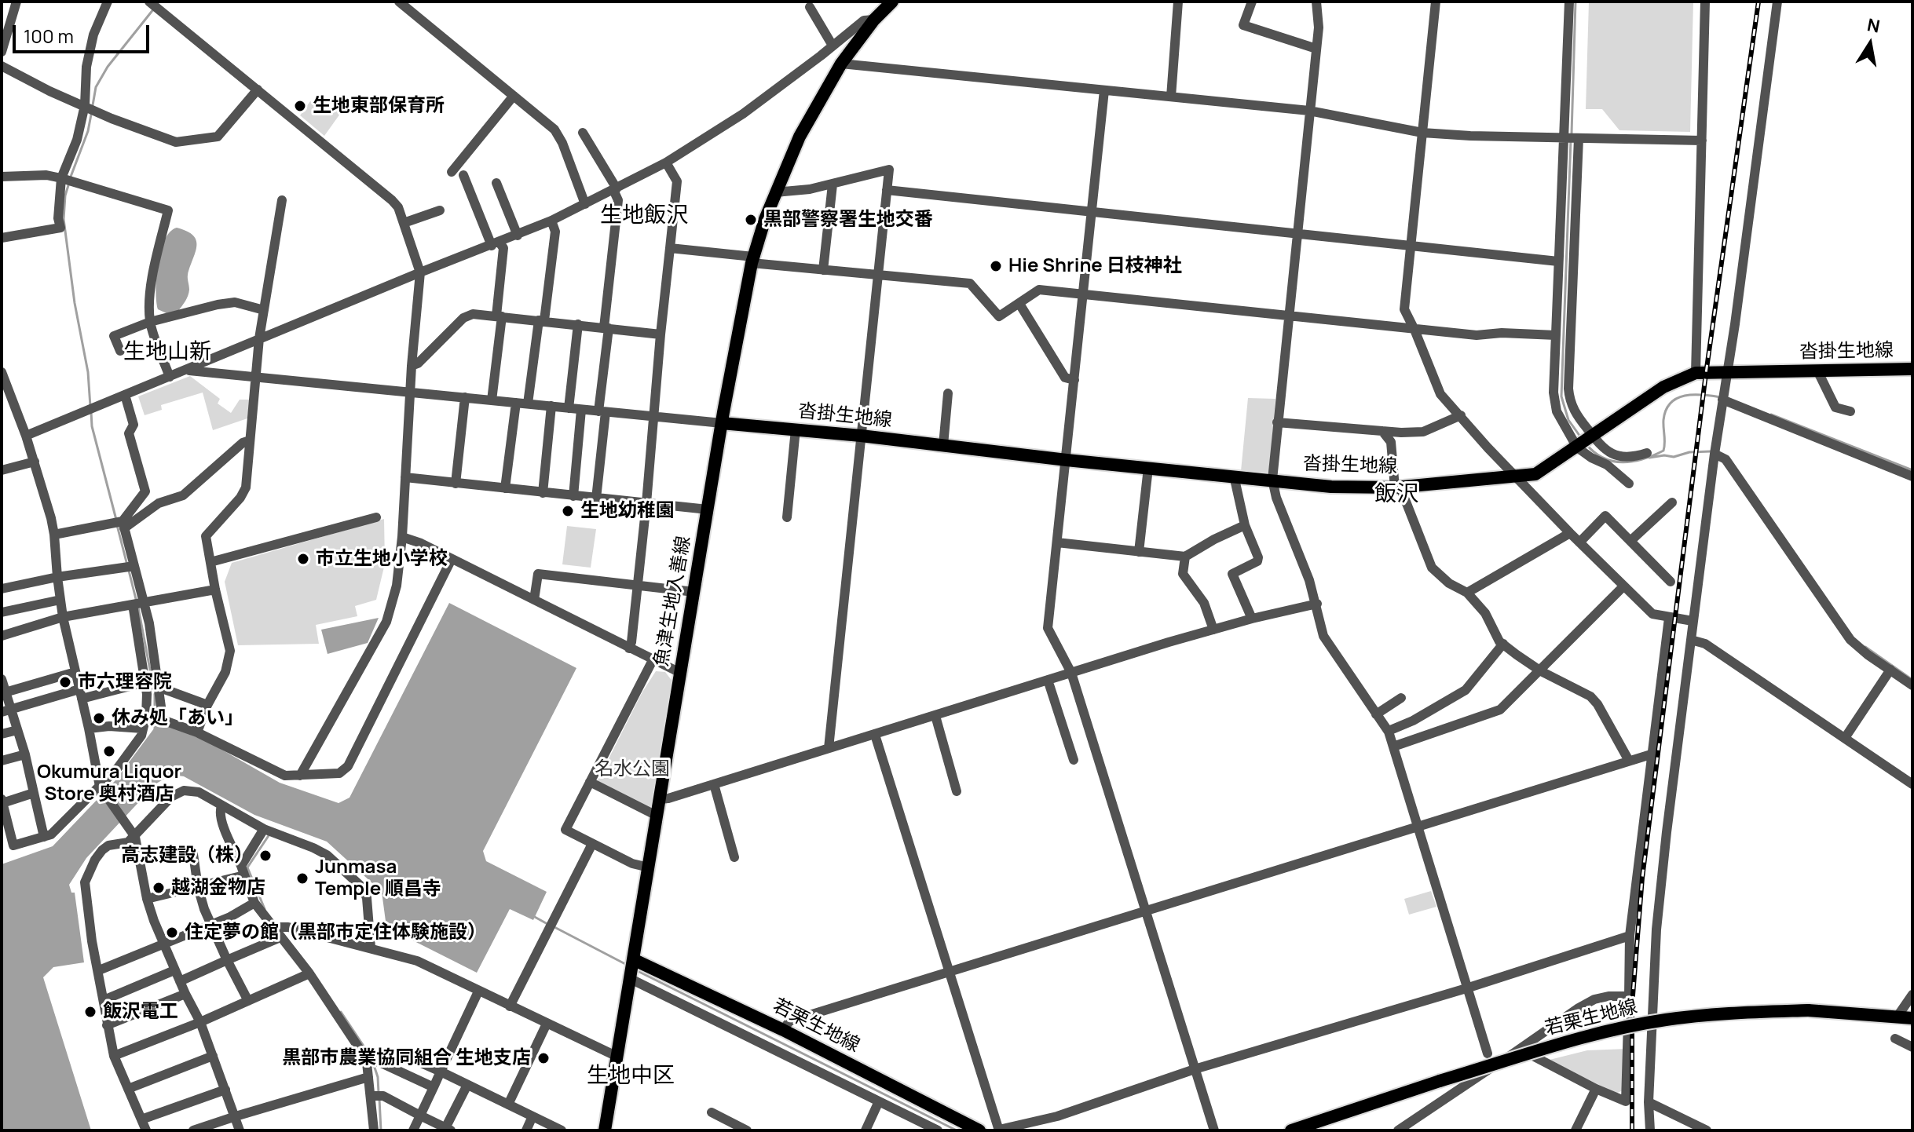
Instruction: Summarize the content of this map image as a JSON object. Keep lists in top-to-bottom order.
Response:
{
  "streets": {
    "main road": ["沓掛生地線", "魚津生地入善線", "若栗生地線"]
  },
  "crossings": [
    ["沓掛生地線", "魚津生地入善線"],
    ["魚津生地入善線", "若栗生地線"]
  ],
  "districts": [
    "生地飯沢",
    "生地山新",
    "飯沢",
    "生地中区"
  ],
  "parks": ["名水公園"],
  "places": [
    "生地東部保育所",
    "黒部警察署生地交番",
    "Hie Shrine 日枝神社",
    "生地幼稚園",
    "市立生地小学校",
    "市六理容院",
    "休み処「あい」",
    "Okumura Liquor Store 奥村酒店",
    "高志建設（株）",
    "Junmasa Temple 順昌寺",
    "越湖金物店",
    "住定夢の館（黒部市定住体験施設）",
    "飯沢電工",
    "黒部市農業協同組合 生地支店"
  ],
  "scale_bar": "100 m",
  "north": "top"
}
